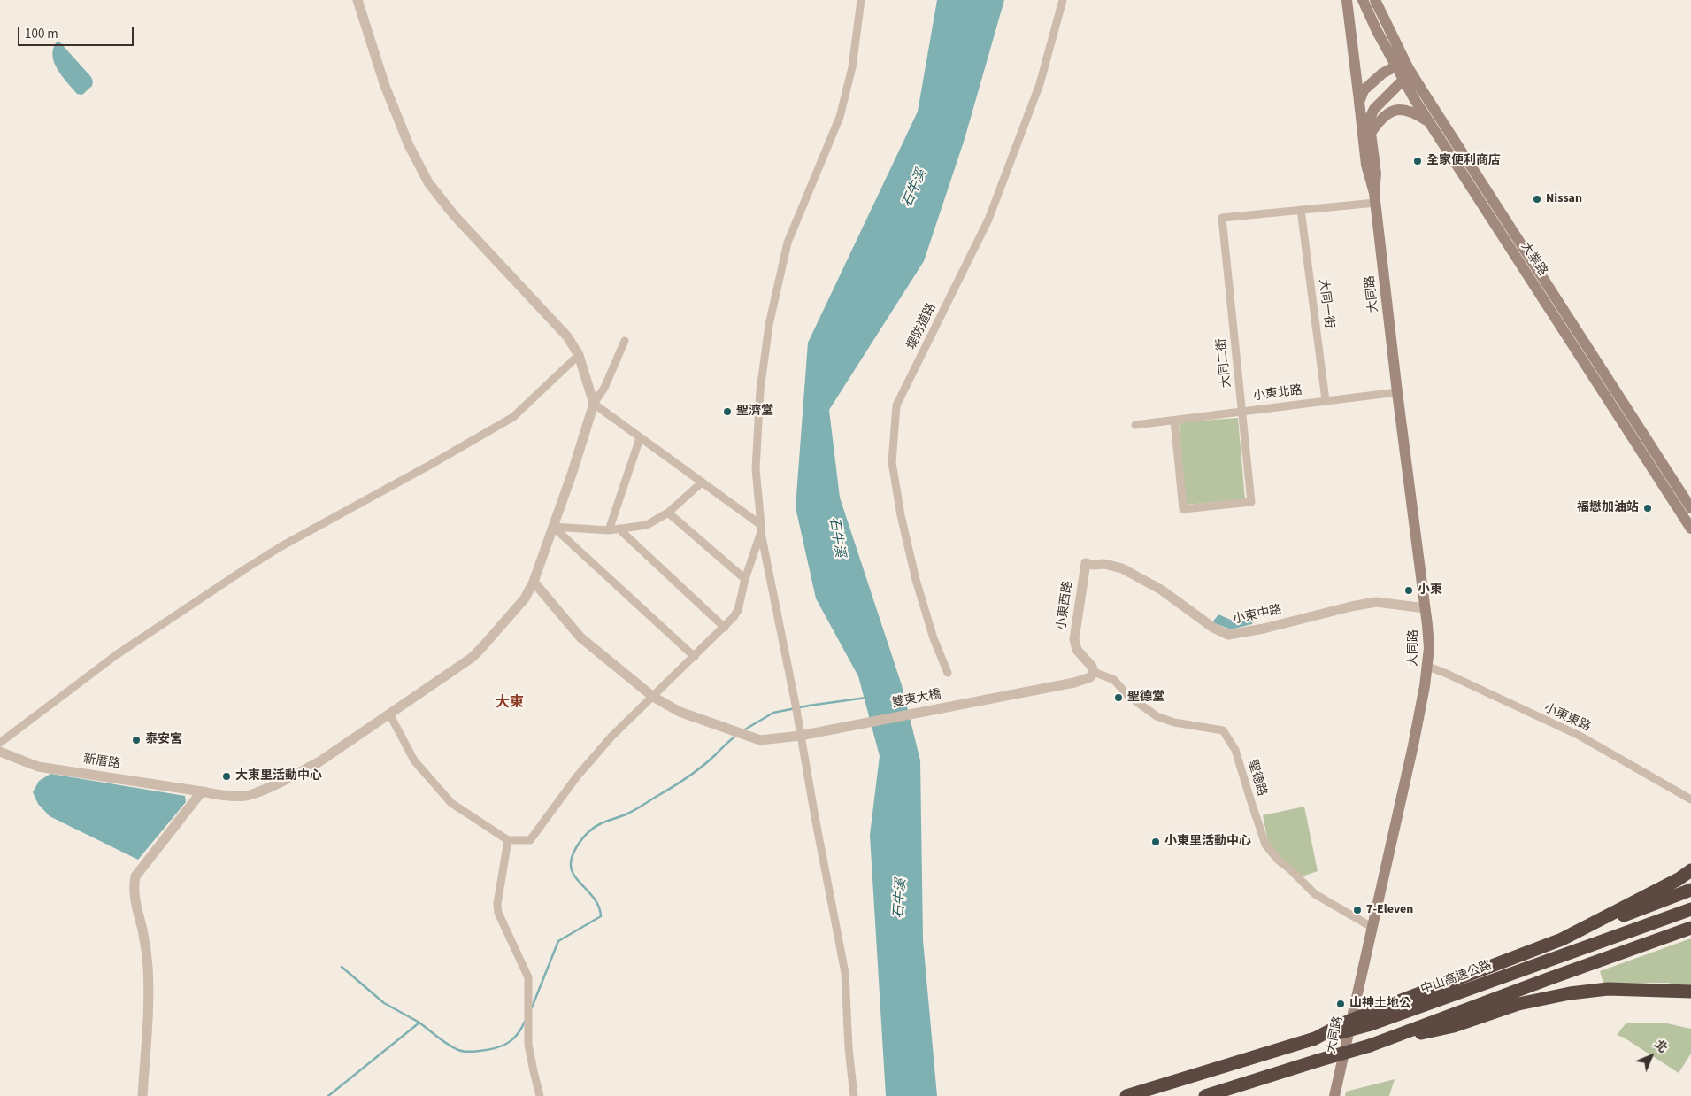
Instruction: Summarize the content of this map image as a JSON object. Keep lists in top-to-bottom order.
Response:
{
  "streets": {
    "highway": ["中山高速公路"],
    "main road": ["大業路", "大同路"],
    "street": [
      "大同一街",
      "堤防道路",
      "大同二街",
      "小東北路",
      "小東西路",
      "小東中路",
      "雙東大橋",
      "小東東路",
      "新厝路",
      "聖德路"
    ]
  },
  "crossings": [
    ["大業路", "大同路"],
    ["大同路", "大同二街"],
    ["大同路", "小東北路"],
    ["大同路", "小東中路"],
    ["大同路", "小東東路"],
    ["大同路", "聖德路"],
    ["大同一街", "大同二街"],
    ["大同一街", "小東北路"],
    ["大同二街", "小東北路"],
    ["小東西路", "小東中路"],
    ["小東西路", "雙東大橋"],
    ["小東西路", "聖德路"],
    ["雙東大橋", "新厝路"],
    ["雙東大橋", "聖德路"]
  ],
  "districts": ["大東"],
  "water": ["石牛溪"],
  "places": [
    "全家便利商店",
    "Nissan",
    "聖濟堂",
    "福懋加油站",
    "小東",
    "聖德堂",
    "泰安宮",
    "大東里活動中心",
    "小東里活動中心",
    "7-Eleven",
    "山神土地公"
  ],
  "scale_bar": "100 m",
  "north": "top right"
}
